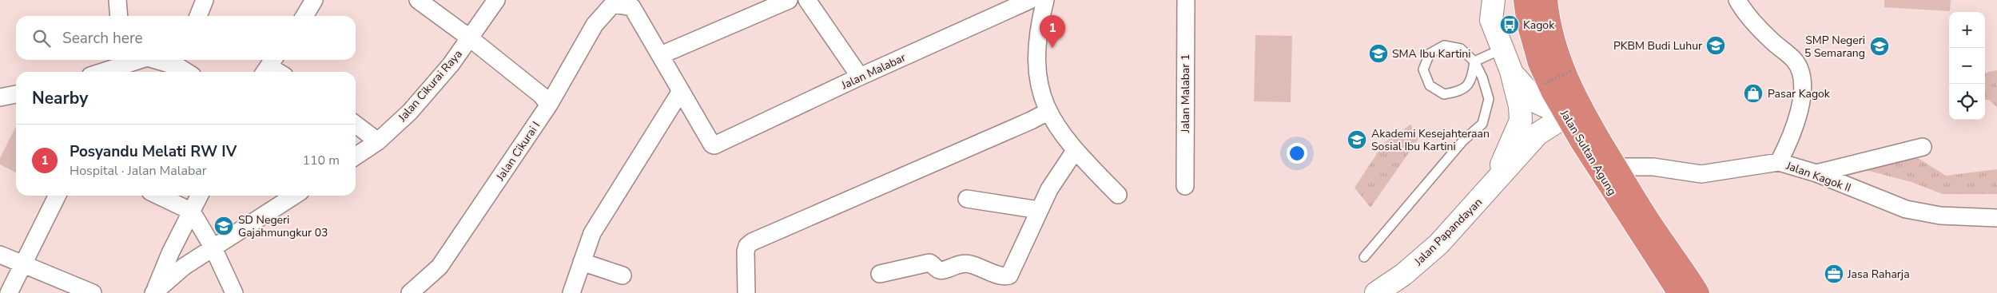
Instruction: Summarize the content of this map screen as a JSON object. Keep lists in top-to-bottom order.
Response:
{
  "streets": {
    "highway": ["Jalan Sultan Agung"],
    "main road": ["Jalan Papandayan"],
    "street": [
      "Jalan Malabar",
      "Jalan Cikurai Raya",
      "Jalan Malabar 1",
      "Jalan Cikurai I",
      "Jalan Kagok II"
    ]
  },
  "crossings": [
    ["Jalan Sultan Agung", "Jalan Kagok II"],
    ["Jalan Sultan Agung", "Jalan Papandayan"]
  ],
  "places": {
    "bus stop": ["Kagok"],
    "school or university": [
      "PKBM Budi Luhur",
      "SMP Negeri 5 Semarang",
      "SMA Ibu Kartini",
      "Akademi Kesejahteraan Sosial Ibu Kartini",
      "SD Negeri Gajahmungkur 03"
    ],
    "shop": ["Pasar Kagok"],
    "office": ["Jasa Raharja"]
  },
  "page": {
    "map_buttons": ["+", "−"],
    "pins": "1",
    "search": "Search here",
    "heading": "Nearby",
    "list": [
      {
        "mark": "1",
        "name": "Posyandu Melati RW IV",
        "note": "Hospital · Jalan Malabar",
        "value": "110 m"
      }
    ]
  }
}
